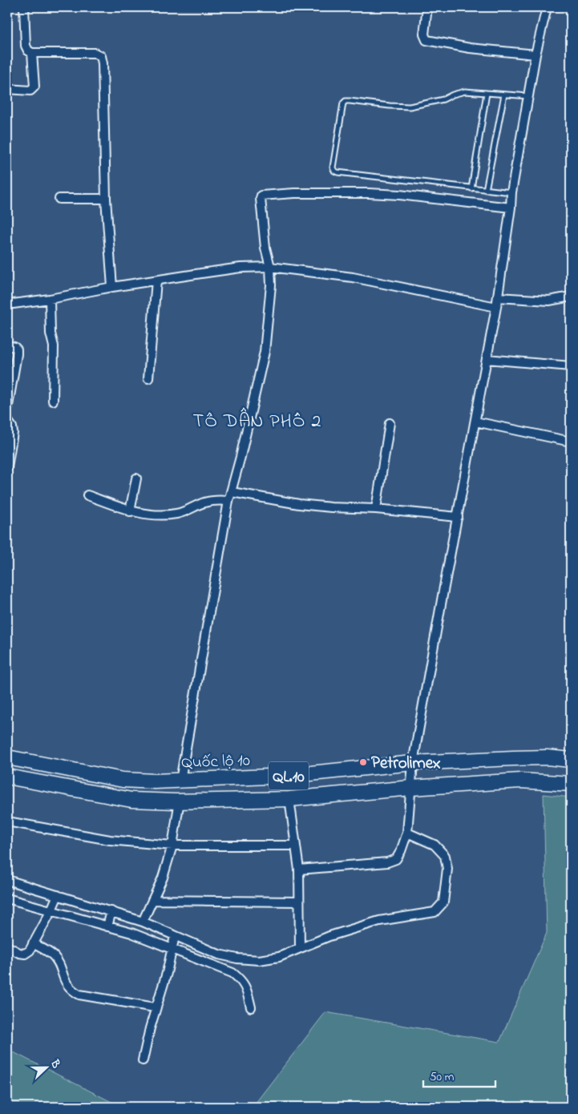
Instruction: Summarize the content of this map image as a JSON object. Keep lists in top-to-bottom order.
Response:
{
  "streets": {
    "highway": ["Quốc lộ 10", "QL.10"]
  },
  "districts": ["TỔ DÂN PHỐ 2"],
  "places": ["Petrolimex"],
  "scale_bar": "50 m",
  "north": "right"
}
